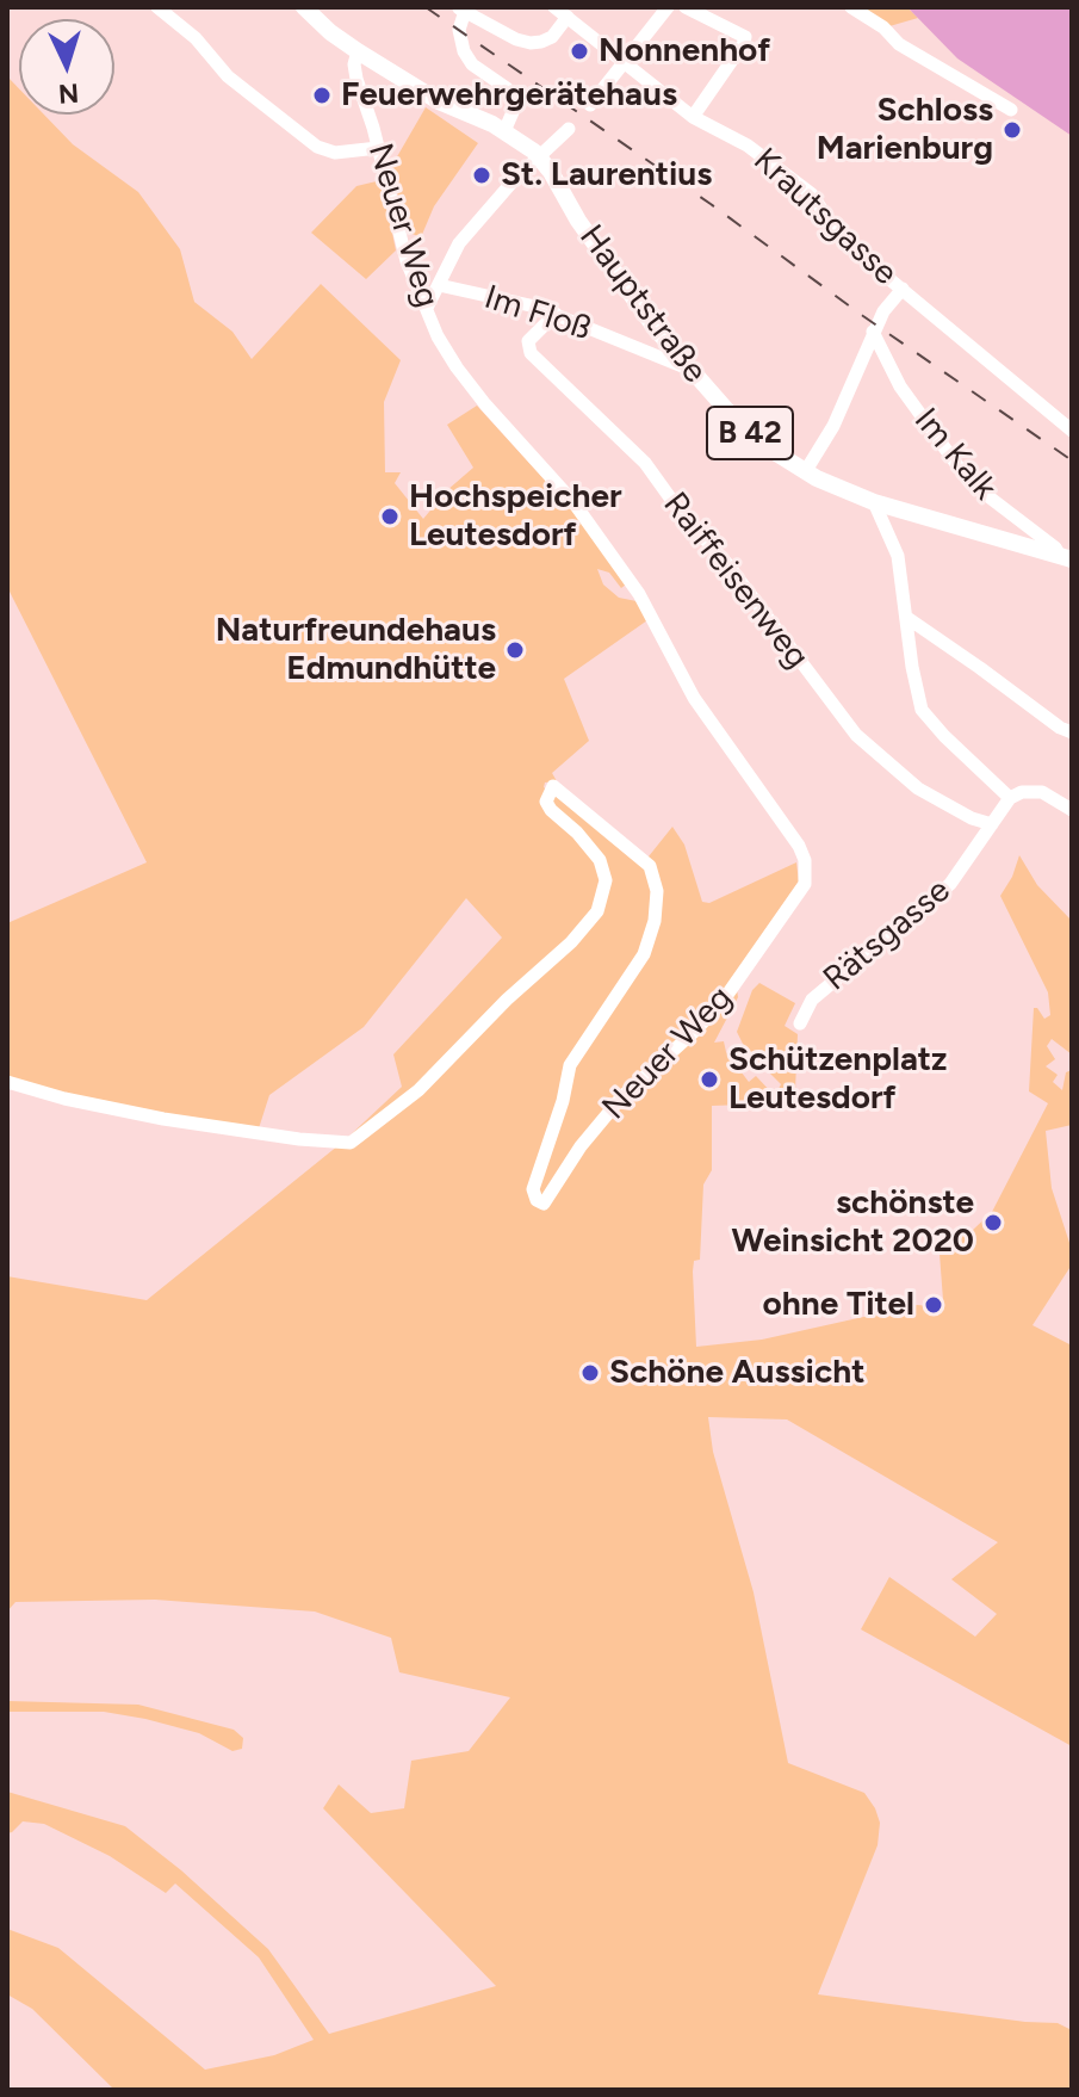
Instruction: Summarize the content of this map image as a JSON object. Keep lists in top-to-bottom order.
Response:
{
  "streets": {
    "main road": ["Hauptstraße", "B 42"],
    "street": [
      "Krautsgasse",
      "Neuer Weg",
      "Im Floß",
      "Im Kalk",
      "Raiffeisenweg",
      "Rätsgasse"
    ]
  },
  "crossings": [
    ["Neuer Weg", "Hauptstraße"],
    ["Hauptstraße", "Im Floß"],
    ["Hauptstraße", "Im Kalk"],
    ["Im Floß", "Raiffeisenweg"],
    ["Raiffeisenweg", "Rätsgasse"]
  ],
  "places": [
    "Nonnenhof",
    "Feuerwehrgerätehaus",
    "Schloss Marienburg",
    "St. Laurentius",
    "Hochspeicher Leutesdorf",
    "Naturfreundehaus Edmundhütte",
    "Schützenplatz Leutesdorf",
    "schönste Weinsicht 2020",
    "ohne Titel",
    "Schöne Aussicht"
  ],
  "north": "bottom"
}
